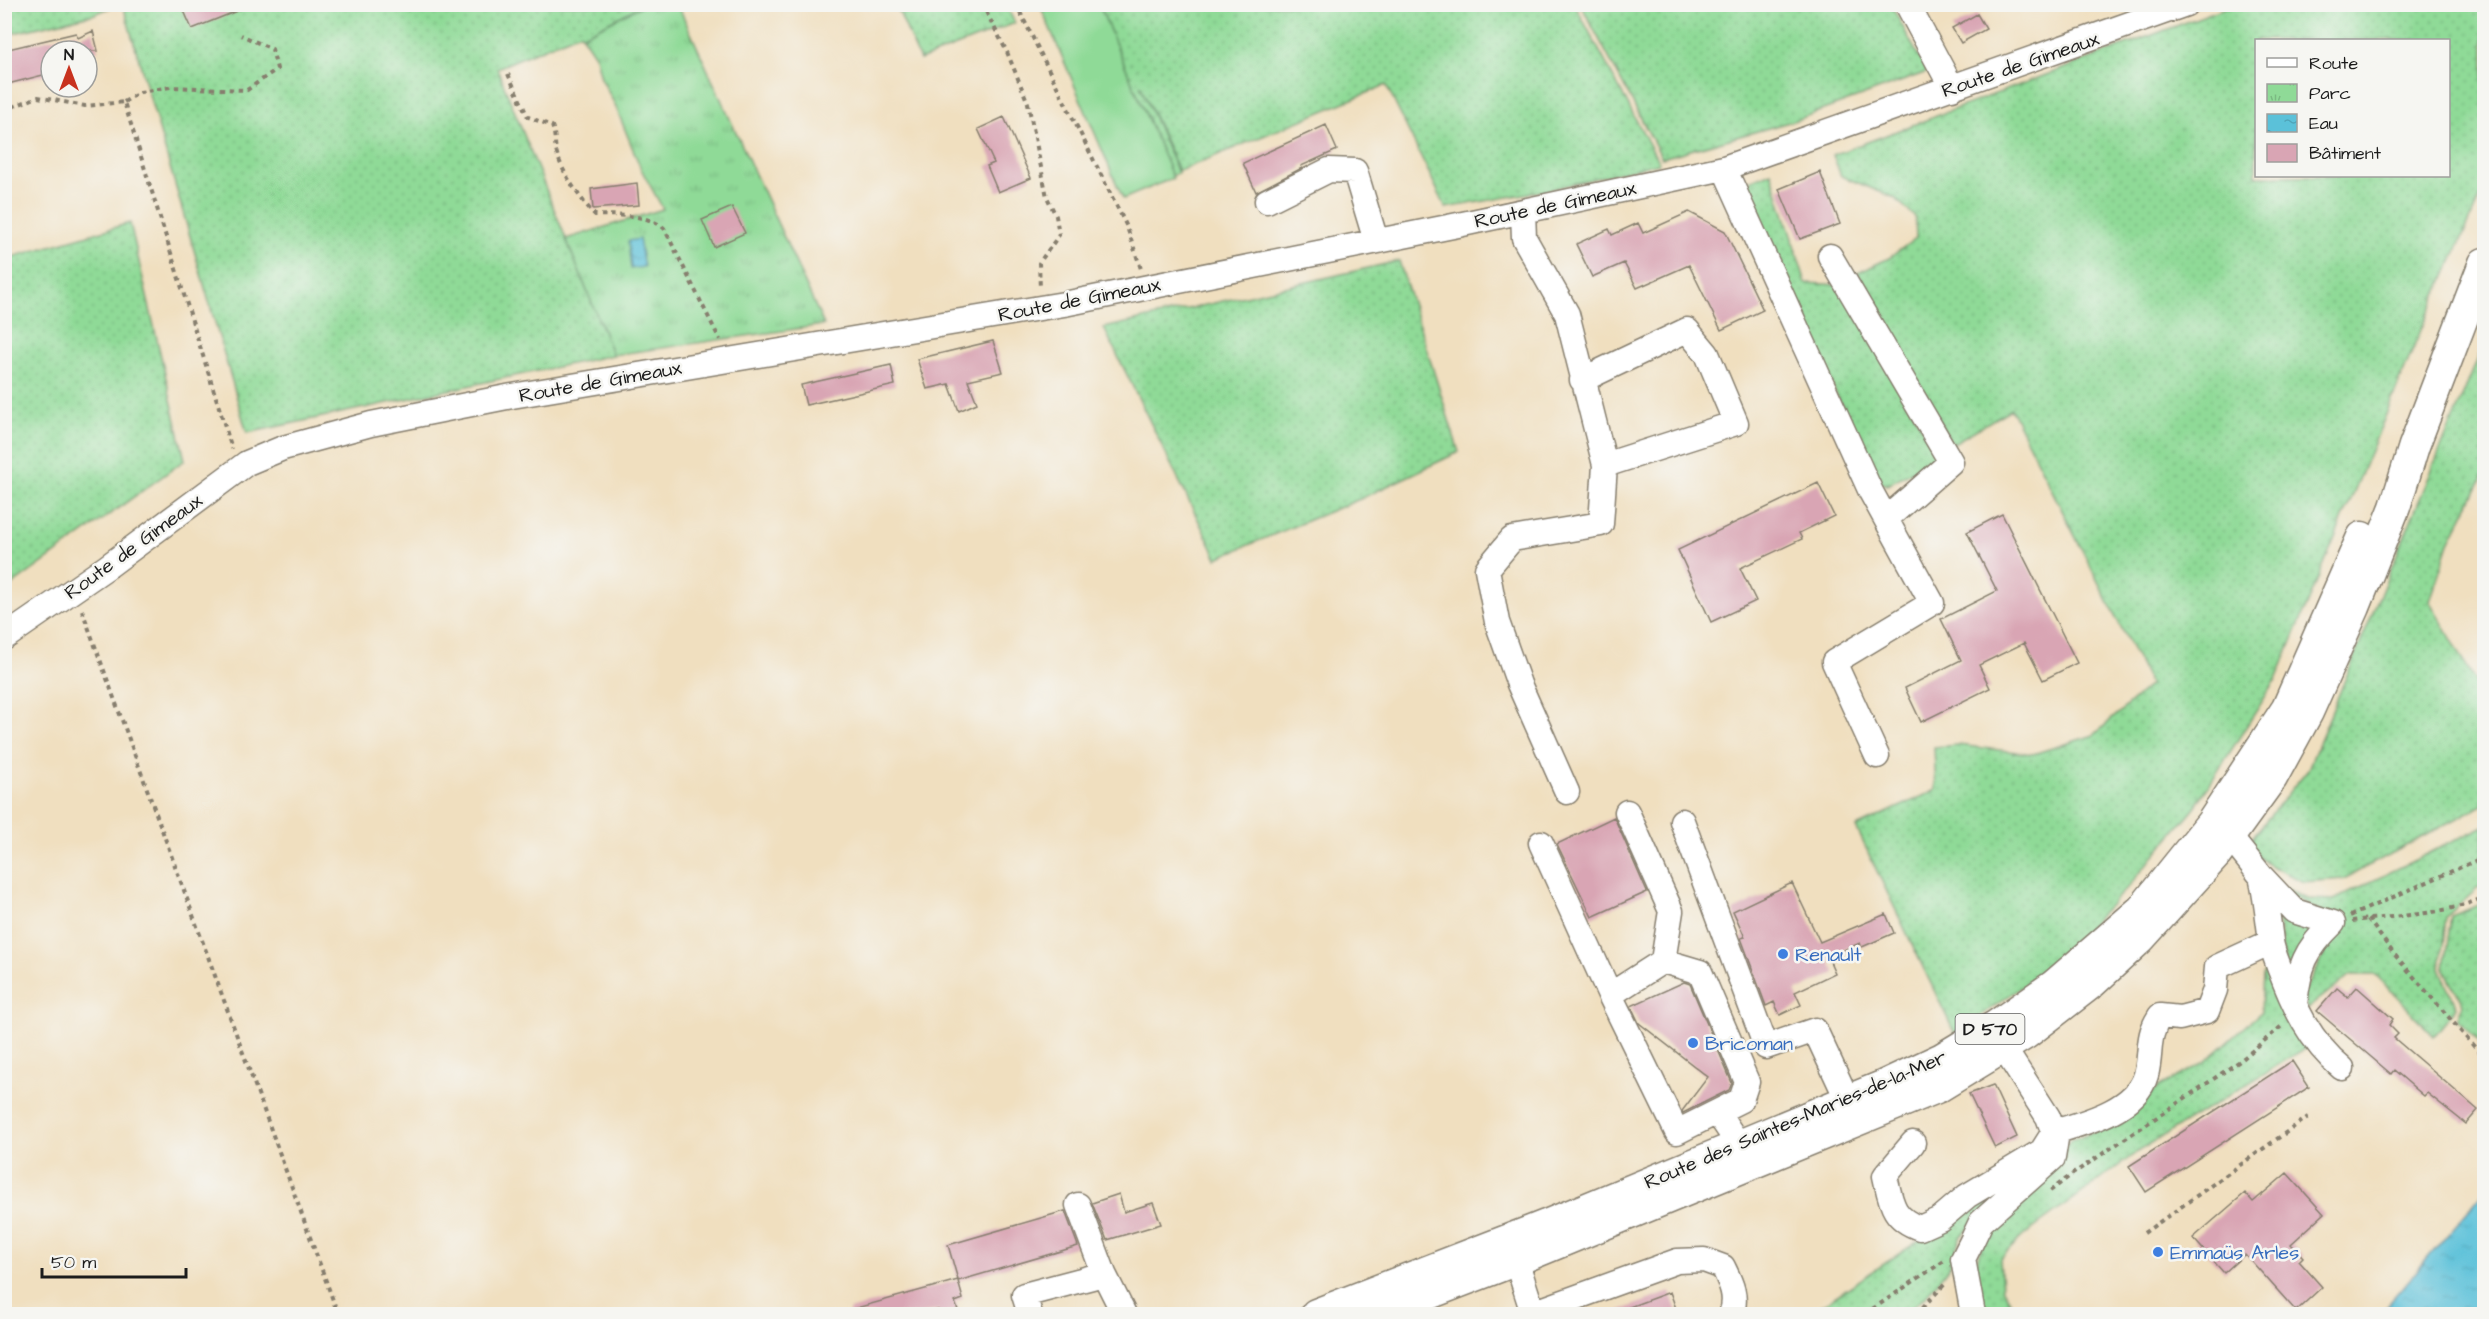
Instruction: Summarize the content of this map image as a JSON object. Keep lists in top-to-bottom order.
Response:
{
  "streets": {
    "main road": ["D 570", "Route des Saintes-Maries-de-la-Mer"],
    "street": ["Route de Gimeaux"]
  },
  "places": ["Renault", "Bricoman", "Emmaüs Arles"],
  "legend": [
    "Route",
    "Parc",
    "Eau",
    "Bâtiment"
  ],
  "scale_bar": "50 m",
  "north": "top"
}
